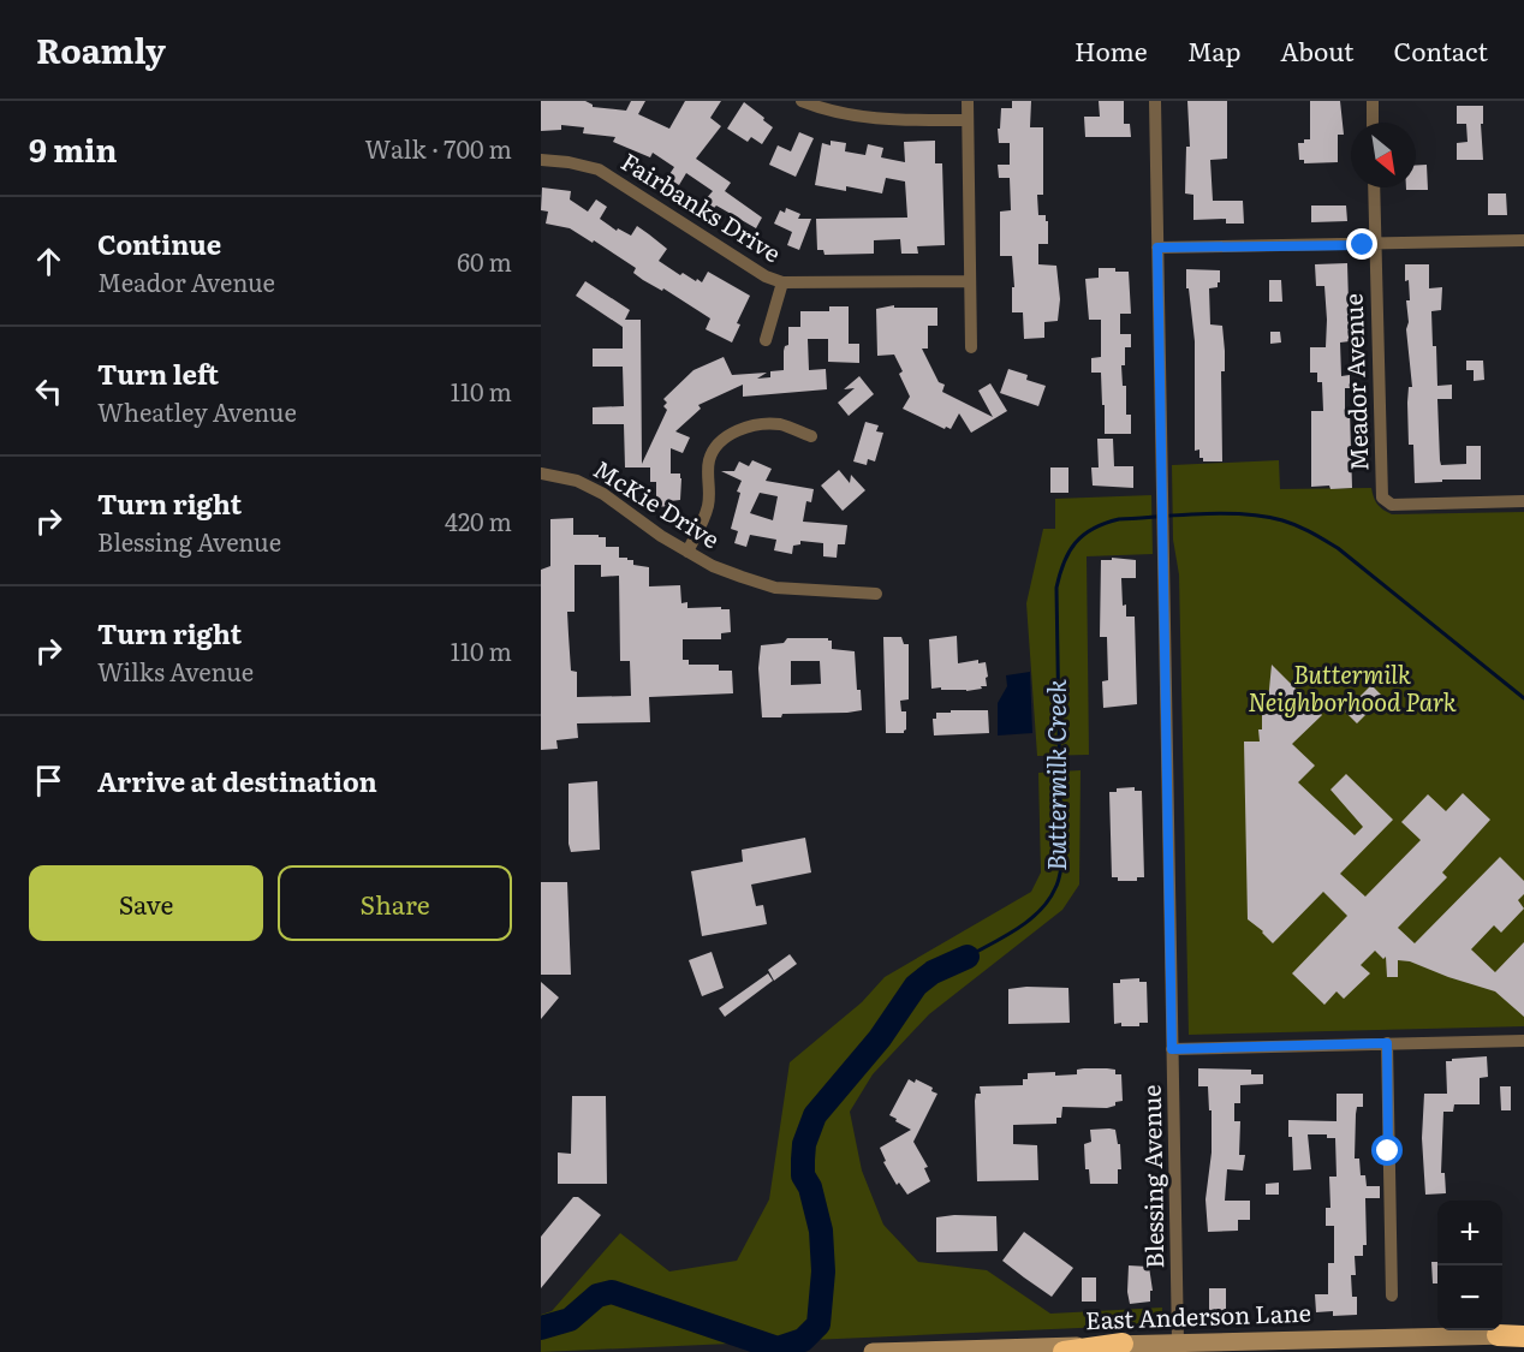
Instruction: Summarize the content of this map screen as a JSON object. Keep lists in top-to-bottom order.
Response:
{
  "streets": {
    "main road": ["East Anderson Lane"],
    "street": [
      "Fairbanks Drive",
      "Meador Avenue",
      "McKie Drive",
      "Blessing Avenue"
    ]
  },
  "crossings": [
    ["Blessing Avenue", "East Anderson Lane"]
  ],
  "water": ["Buttermilk Creek"],
  "parks": ["Buttermilk Neighborhood Park"],
  "north": "bottom right",
  "page": {
    "header": "Roamly",
    "nav": [
      "Home",
      "Map",
      "About",
      "Contact"
    ],
    "heading": ["9 min", "Walk · 700 m"],
    "list": [
      ["Continue", "Meador Avenue", "60 m"],
      ["Turn left", "Wheatley Avenue", "110 m"],
      ["Turn right", "Blessing Avenue", "420 m"],
      ["Turn right", "Wilks Avenue", "110 m"],
      "Arrive at destination"
    ],
    "buttons": ["Save", "Share"],
    "map_buttons": ["+", "−"]
  }
}
